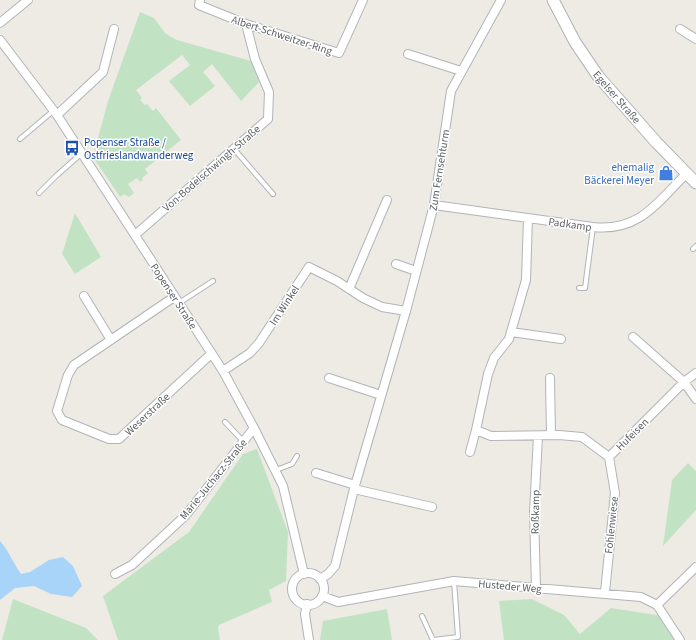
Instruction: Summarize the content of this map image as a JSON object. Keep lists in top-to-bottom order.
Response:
{
  "streets": {
    "main road": ["Egelser Straße"],
    "street": [
      "Albert-Schweitzer-Ring",
      "Von-Bodelschwingh-Straße",
      "Zum Fernsehturm",
      "Padkamp",
      "Popenser Straße",
      "Im Winkel",
      "Weserstraße",
      "Hufeisen",
      "Marie-Juchacz-Straße",
      "Roßkamp",
      "Fohlenwiese",
      "Husteder Weg"
    ]
  },
  "crossings": [
    ["Albert-Schweitzer-Ring", "Von-Bodelschwingh-Straße"],
    ["Egelser Straße", "Padkamp"],
    ["Von-Bodelschwingh-Straße", "Popenser Straße"],
    ["Zum Fernsehturm", "Padkamp"],
    ["Zum Fernsehturm", "Popenser Straße"],
    ["Zum Fernsehturm", "Im Winkel"],
    ["Zum Fernsehturm", "Husteder Weg"],
    ["Popenser Straße", "Im Winkel"],
    ["Popenser Straße", "Weserstraße"],
    ["Popenser Straße", "Marie-Juchacz-Straße"],
    ["Popenser Straße", "Husteder Weg"],
    ["Hufeisen", "Roßkamp"],
    ["Hufeisen", "Fohlenwiese"],
    ["Roßkamp", "Husteder Weg"],
    ["Fohlenwiese", "Husteder Weg"]
  ],
  "places": {
    "bus stop": ["Popenser Straße / Ostfrieslandwanderweg"],
    "shop": ["ehemalig Bäckerei Meyer"]
  }
}
